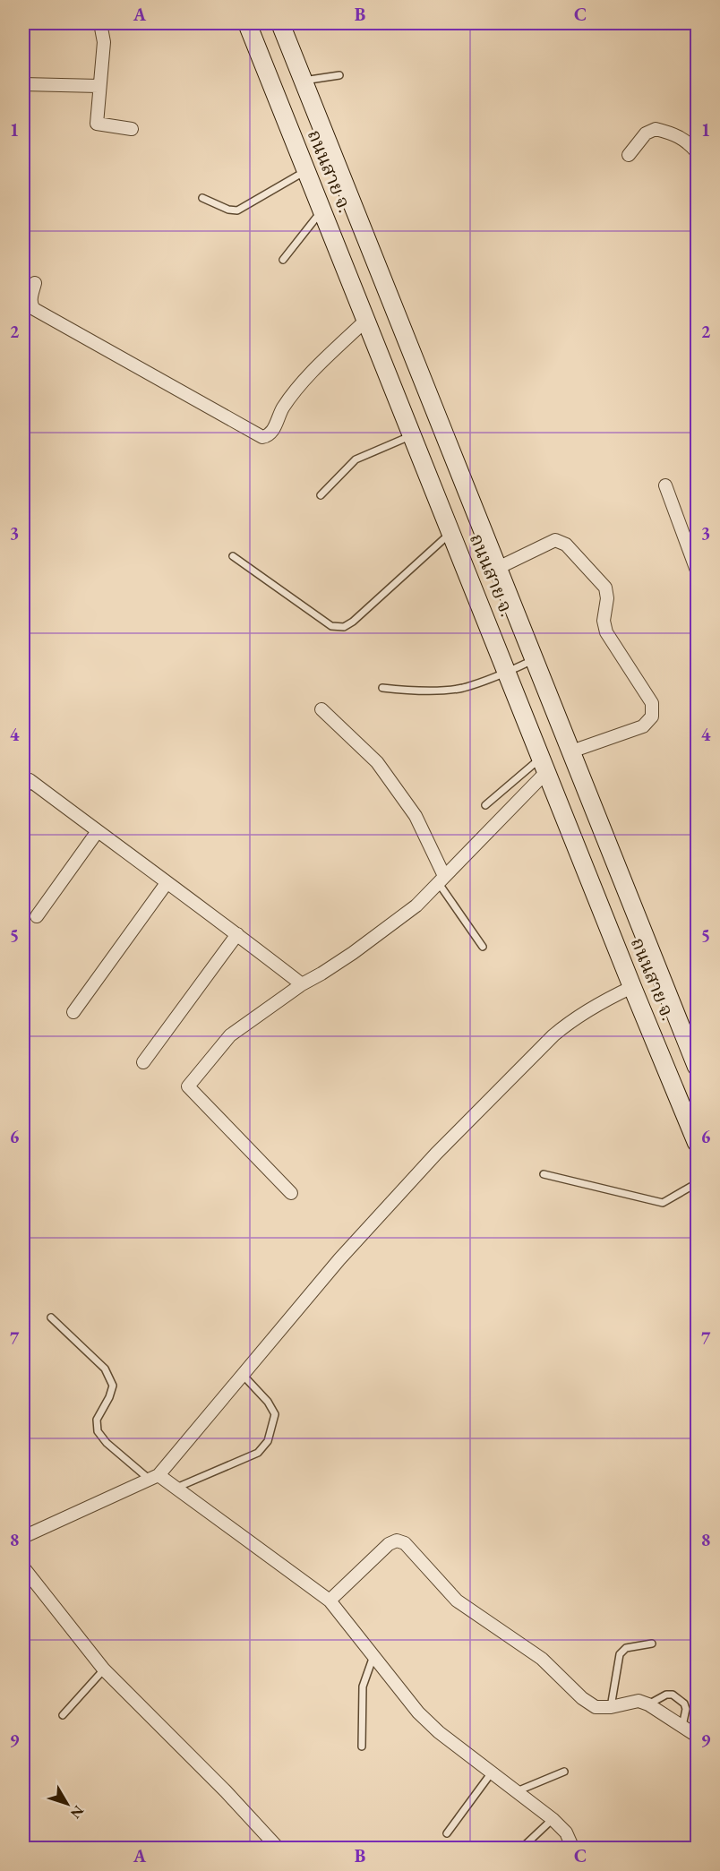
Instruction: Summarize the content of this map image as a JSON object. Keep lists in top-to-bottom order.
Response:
{
  "streets": {
    "main road": ["ถนนสาย จ."]
  },
  "north": "bottom right",
  "grid": {
    "columns": ["A", "B", "C"],
    "rows": [
      "1",
      "2",
      "3",
      "4",
      "5",
      "6",
      "7",
      "8",
      "9"
    ]
  }
}
